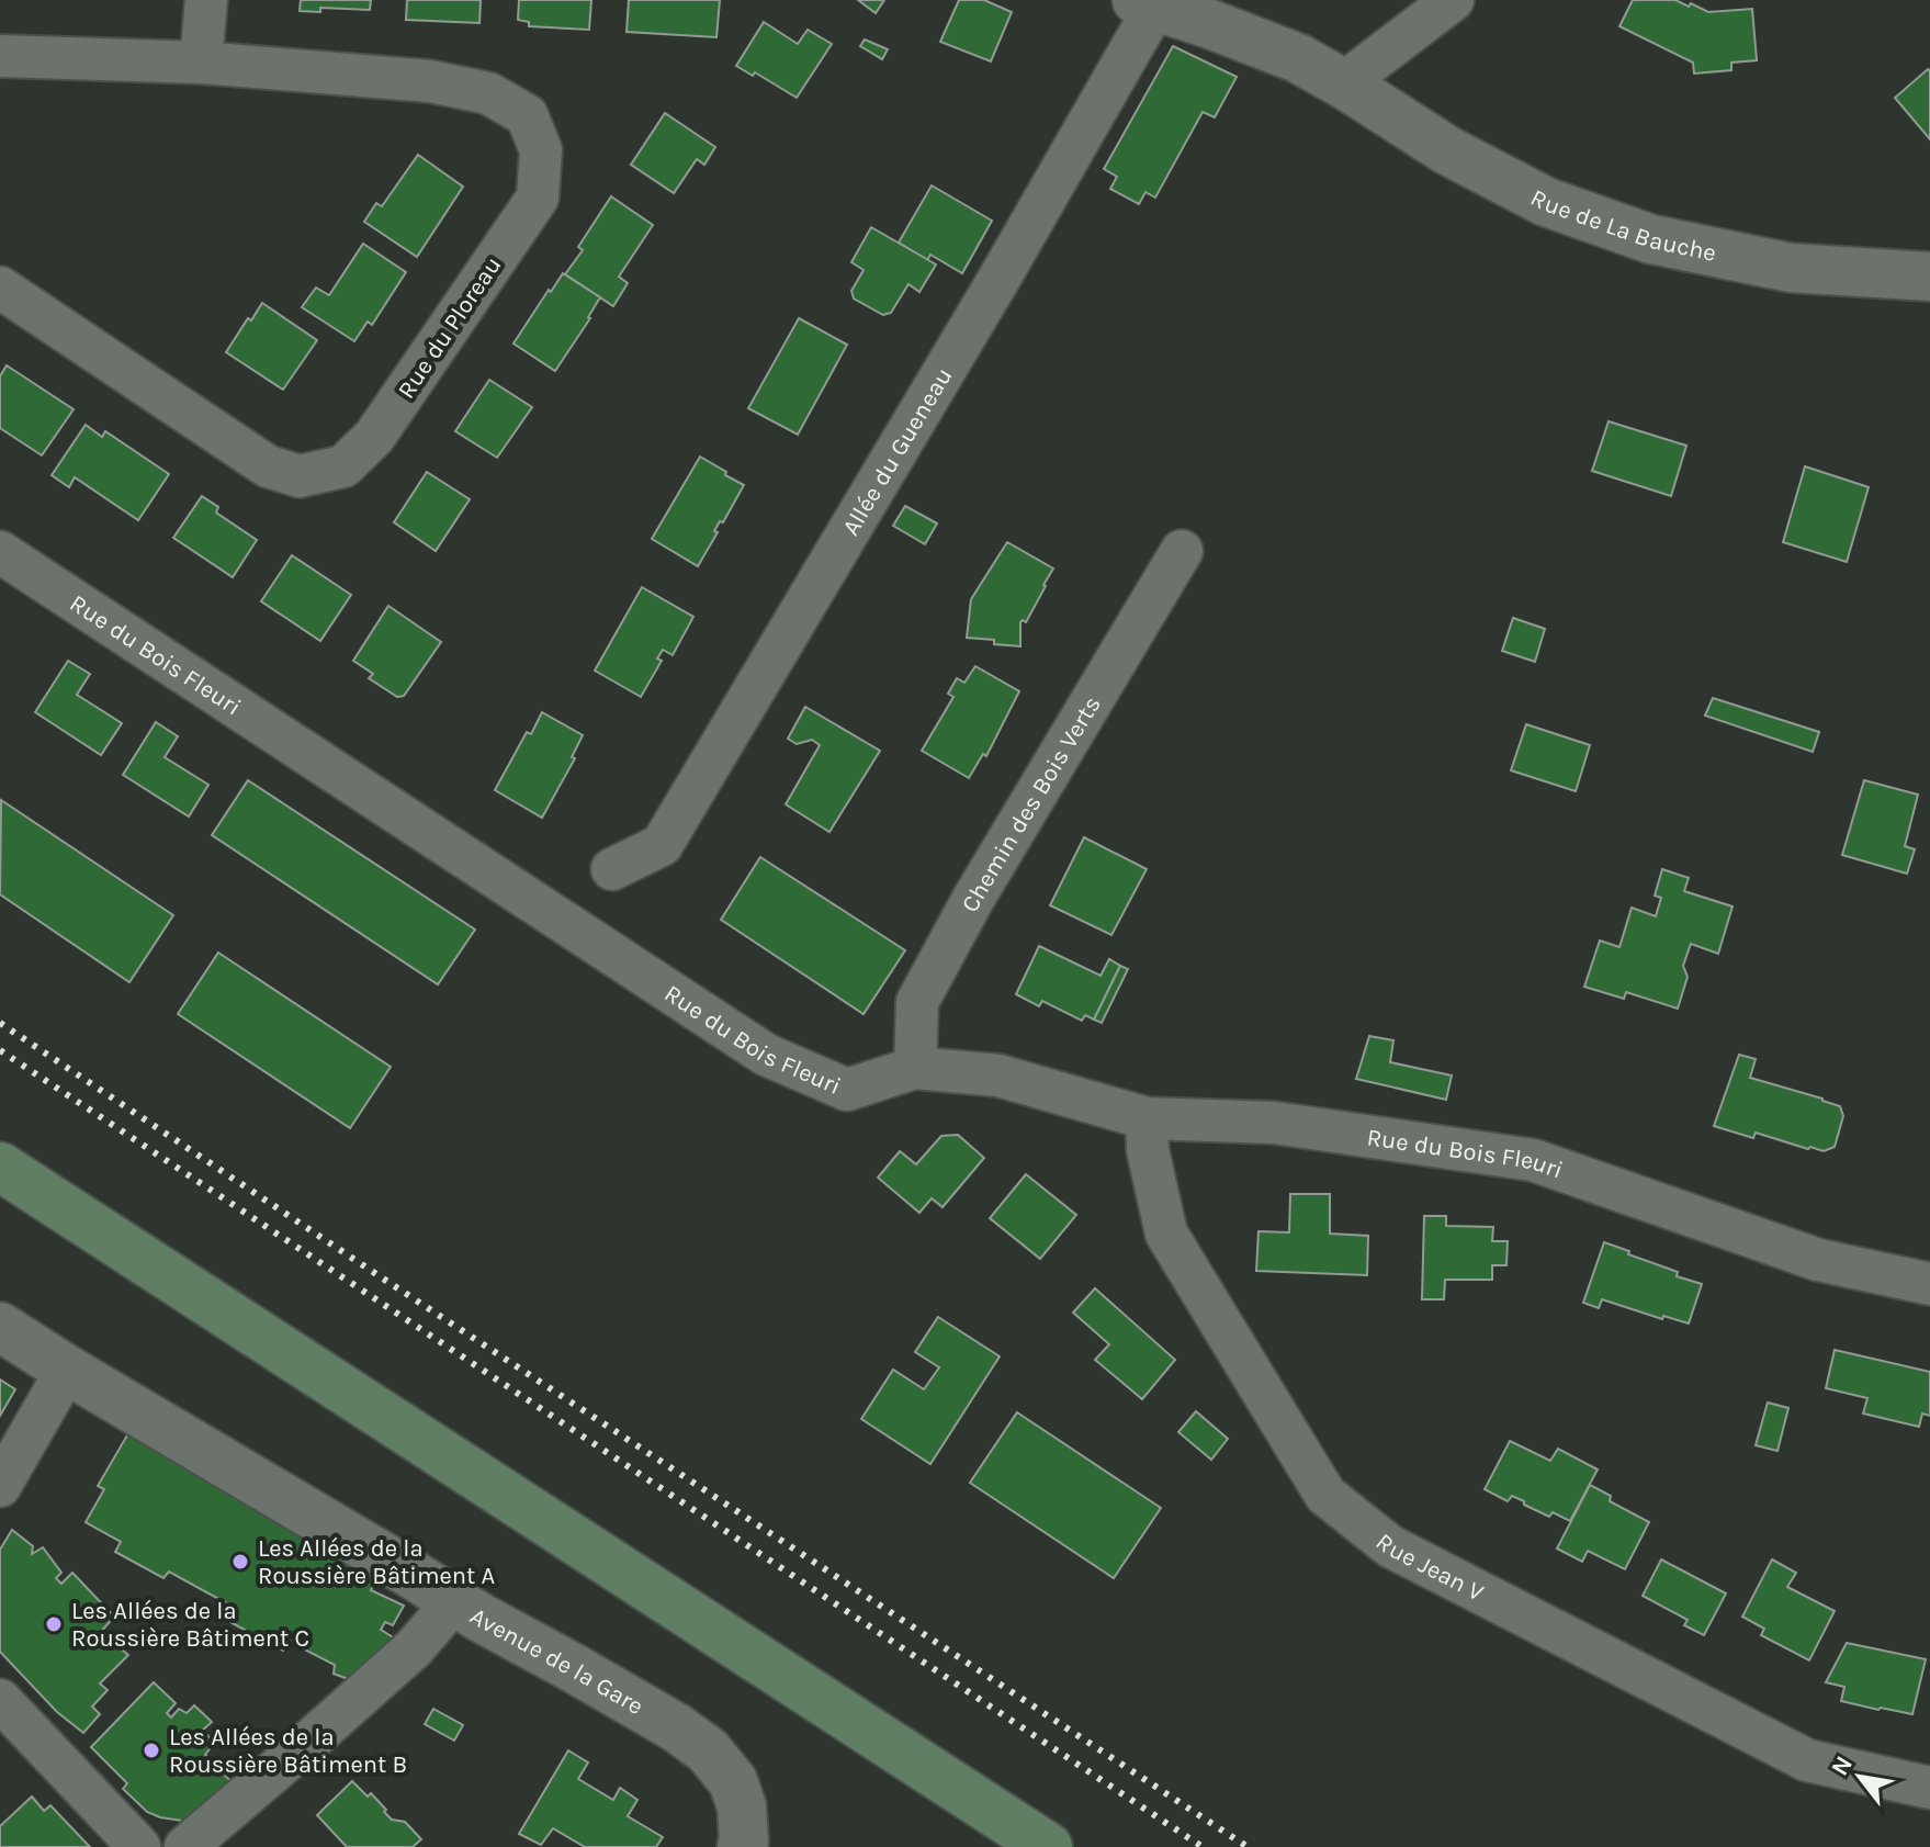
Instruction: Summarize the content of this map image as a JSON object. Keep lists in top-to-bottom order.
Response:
{
  "streets": {
    "street": [
      "Rue de La Bauche",
      "Rue du Ploreau",
      "Allée du Gueneau",
      "Rue du Bois Fleuri",
      "Chemin des Bois Verts",
      "Rue Jean V",
      "Avenue de la Gare"
    ]
  },
  "crossings": [
    ["Rue de La Bauche", "Allée du Gueneau"],
    ["Rue du Bois Fleuri", "Chemin des Bois Verts"],
    ["Rue du Bois Fleuri", "Rue Jean V"]
  ],
  "places": ["Les Allées de la Roussière Bâtiment A", "Les Allées de la Roussière Bâtiment C", "Les Allées de la Roussière Bâtiment B"],
  "north": "top left"
}
